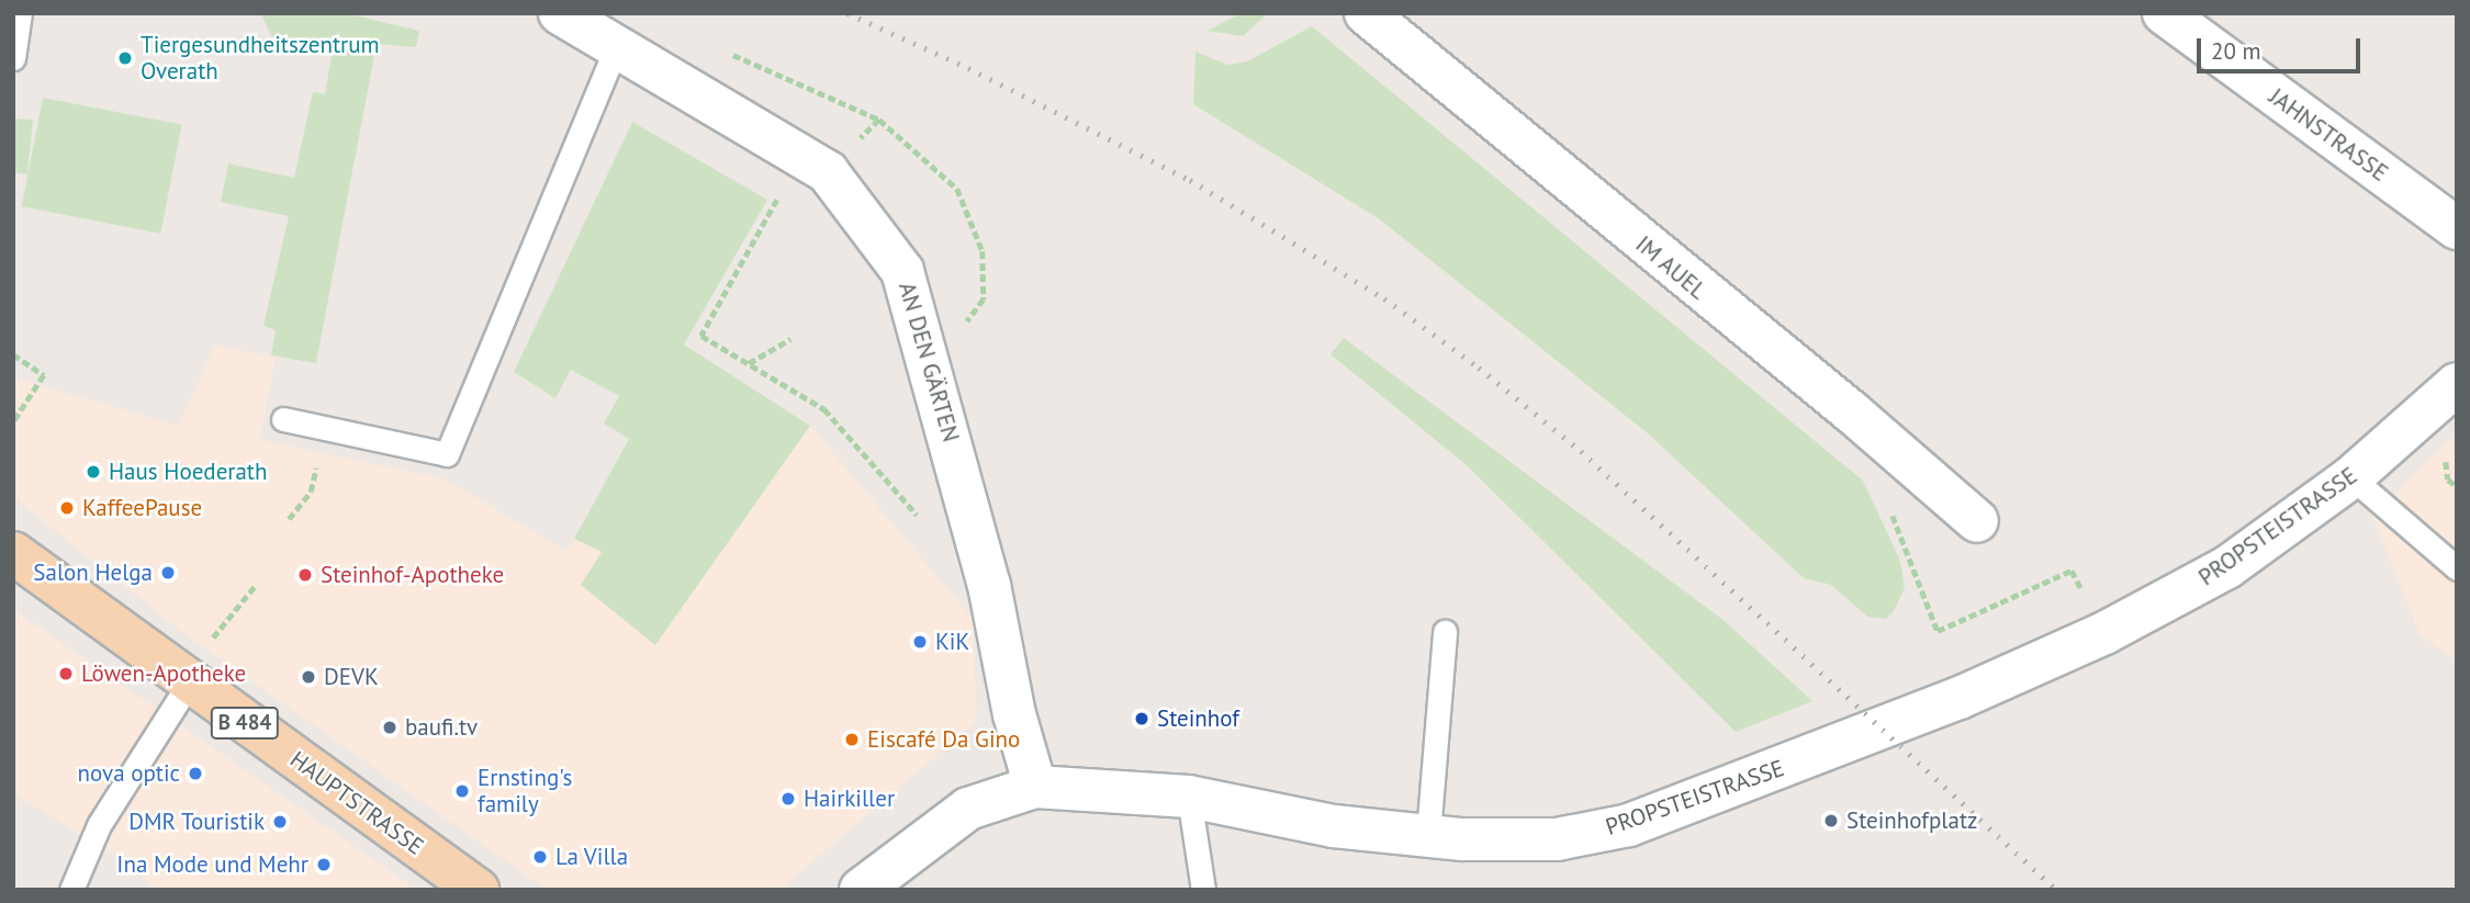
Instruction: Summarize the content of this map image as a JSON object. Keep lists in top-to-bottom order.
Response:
{
  "streets": {
    "main road": ["B 484", "HAUPTSTRASSE"],
    "street": [
      "JAHNSTRASSE",
      "IM AUEL",
      "AN DEN GÄRTEN",
      "PROPSTEISTRASSE"
    ]
  },
  "crossings": [
    ["AN DEN GÄRTEN", "PROPSTEISTRASSE"]
  ],
  "places": [
    "Tiergesundheitszentrum Overath",
    "Haus Hoederath",
    "KaffeePause",
    "Salon Helga",
    "Steinhof-Apotheke",
    "KiK",
    "Löwen-Apotheke",
    "DEVK",
    "Steinhof",
    "baufi.tv",
    "Eiscafé Da Gino",
    "nova optic",
    "Ernsting's family",
    "Hairkiller",
    "Steinhofplatz",
    "DMR Touristik",
    "La Villa",
    "Ina Mode und Mehr"
  ],
  "scale_bar": "20 m"
}
